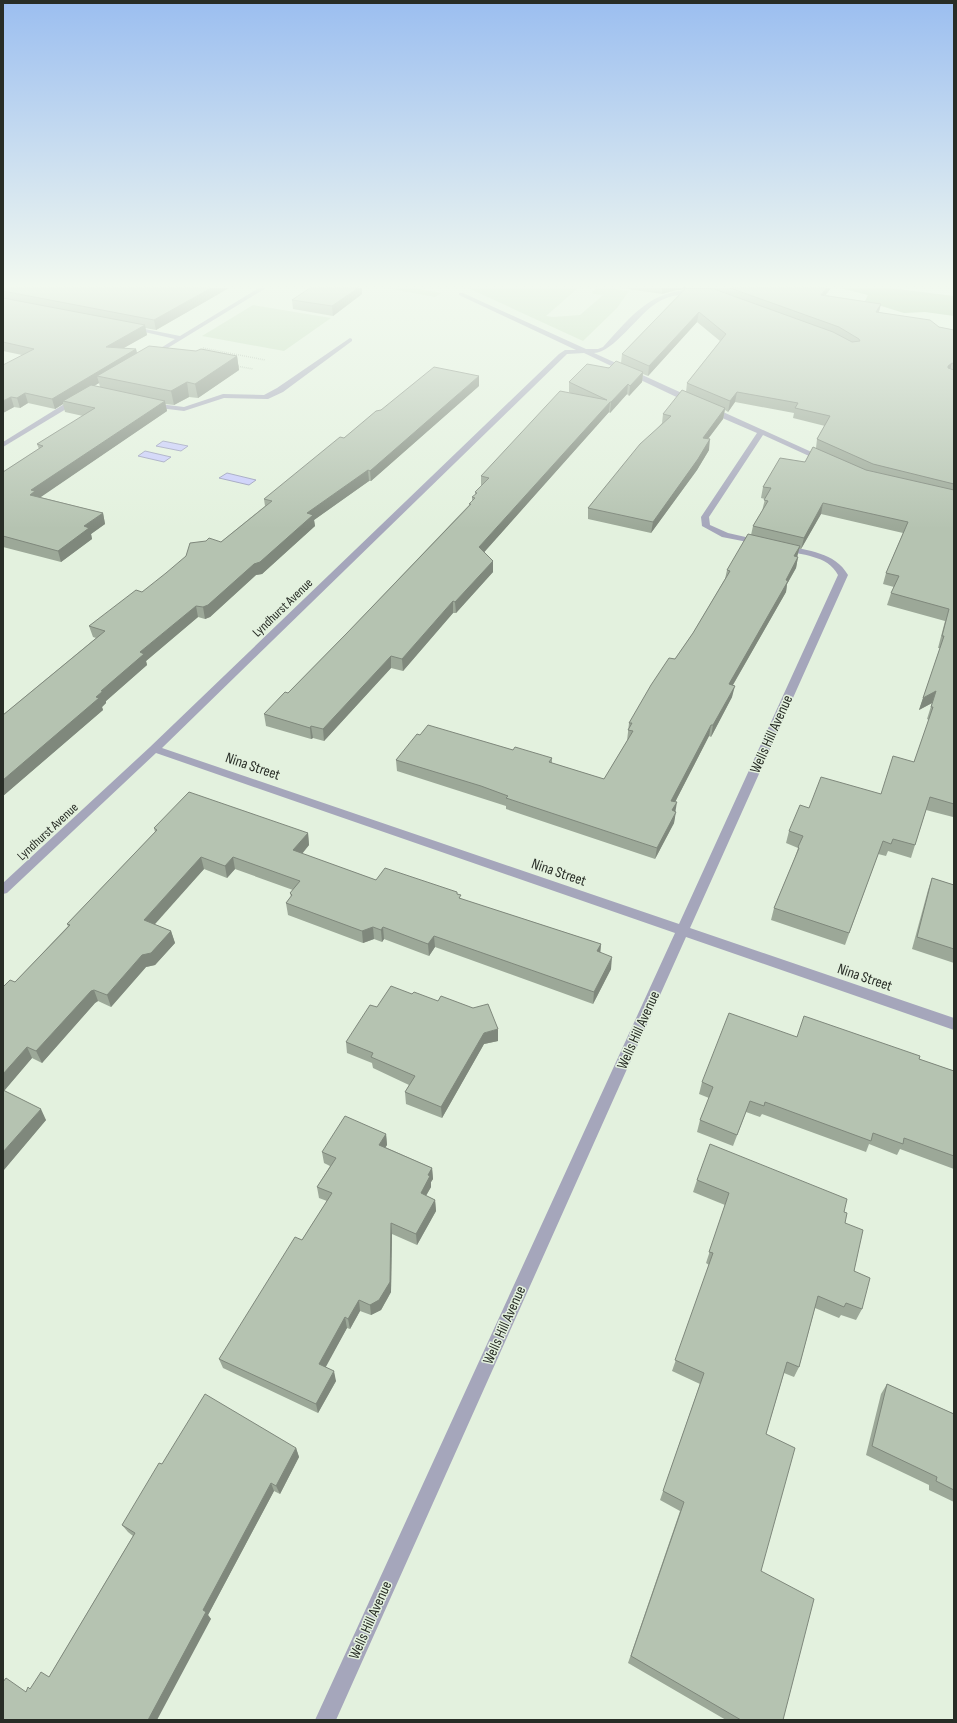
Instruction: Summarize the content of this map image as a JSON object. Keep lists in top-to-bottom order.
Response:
{
  "streets": {
    "street": ["Lyndhurst Avenue", "Wells Hill Avenue", "Nina Street"]
  },
  "crossings": [
    ["Lyndhurst Avenue", "Nina Street"],
    ["Wells Hill Avenue", "Nina Street"]
  ]
}
